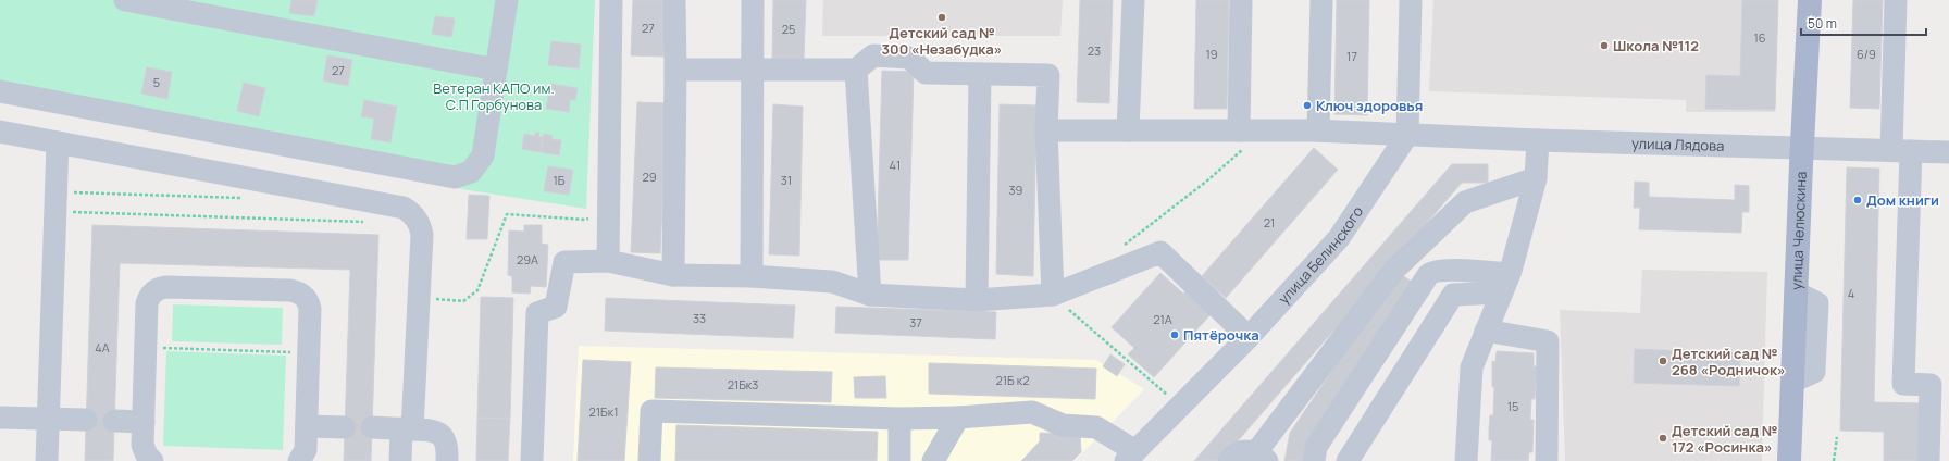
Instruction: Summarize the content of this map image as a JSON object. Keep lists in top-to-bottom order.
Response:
{
  "streets": {
    "main road": ["улица Челюскина"],
    "street": ["улица Лядова", "улица Белинского"]
  },
  "crossings": [
    ["улица Лядова", "улица Челюскина"],
    ["улица Лядова", "улица Белинского"]
  ],
  "parks": ["Ветеран КАПО им. С.П Горбунова"],
  "places": [
    "Детский сад № 300 «Незабудка»",
    "Школа №112",
    "Ключ здоровья",
    "Дом книги",
    "Пятёрочка",
    "Детский сад № 268 «Родничок»",
    "Детский сад № 172 «Росинка»"
  ],
  "house_numbers": [
    "27",
    "25",
    "16",
    "23",
    "19",
    "6/9",
    "17",
    "27",
    "5",
    "41",
    "29",
    "1Б",
    "31",
    "39",
    "21",
    "29А",
    "4",
    "33",
    "21А",
    "37",
    "4А",
    "21Б к2",
    "21Бк3",
    "15",
    "21Бк1"
  ],
  "scale_bar": "50 m"
}
